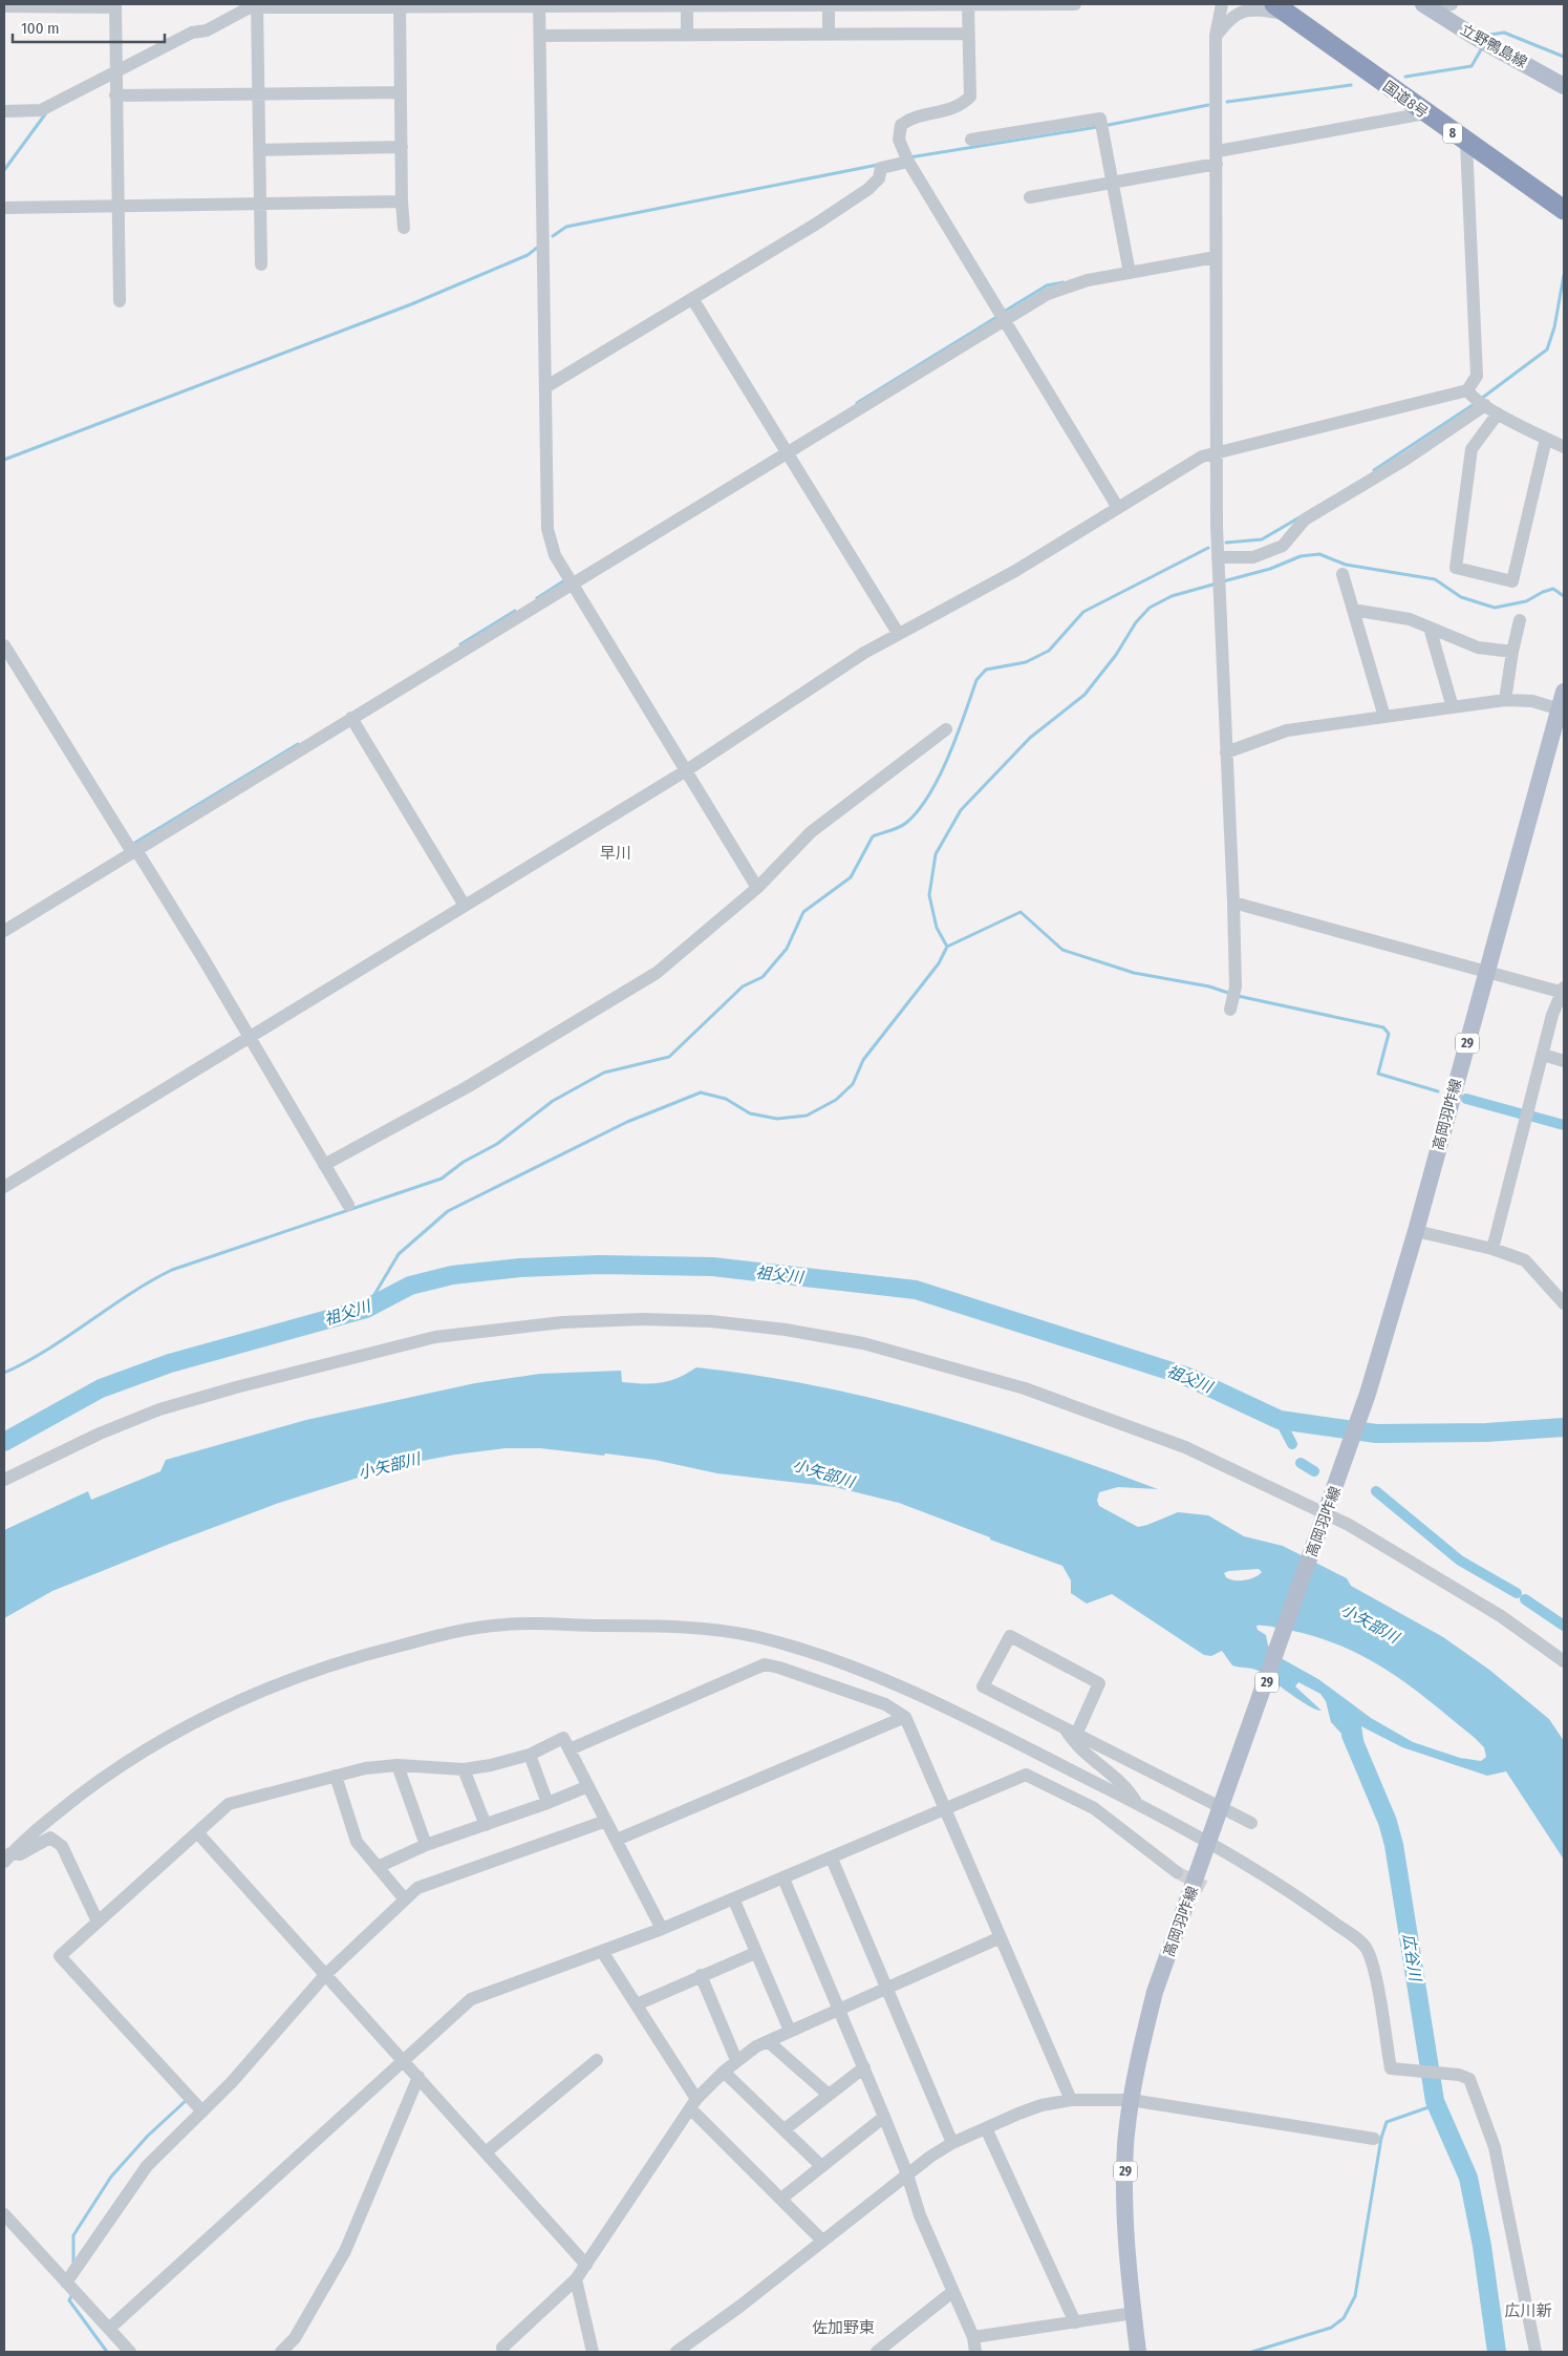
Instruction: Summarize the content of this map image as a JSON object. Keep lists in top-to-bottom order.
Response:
{
  "streets": {
    "highway": ["国道8号", "8"],
    "main road": ["立野鴨島線", "29", "高岡羽咋線"]
  },
  "districts": ["早川", "広川新", "佐加野東"],
  "water": ["祖父川", "小矢部川", "広谷川"],
  "scale_bar": "100 m"
}
